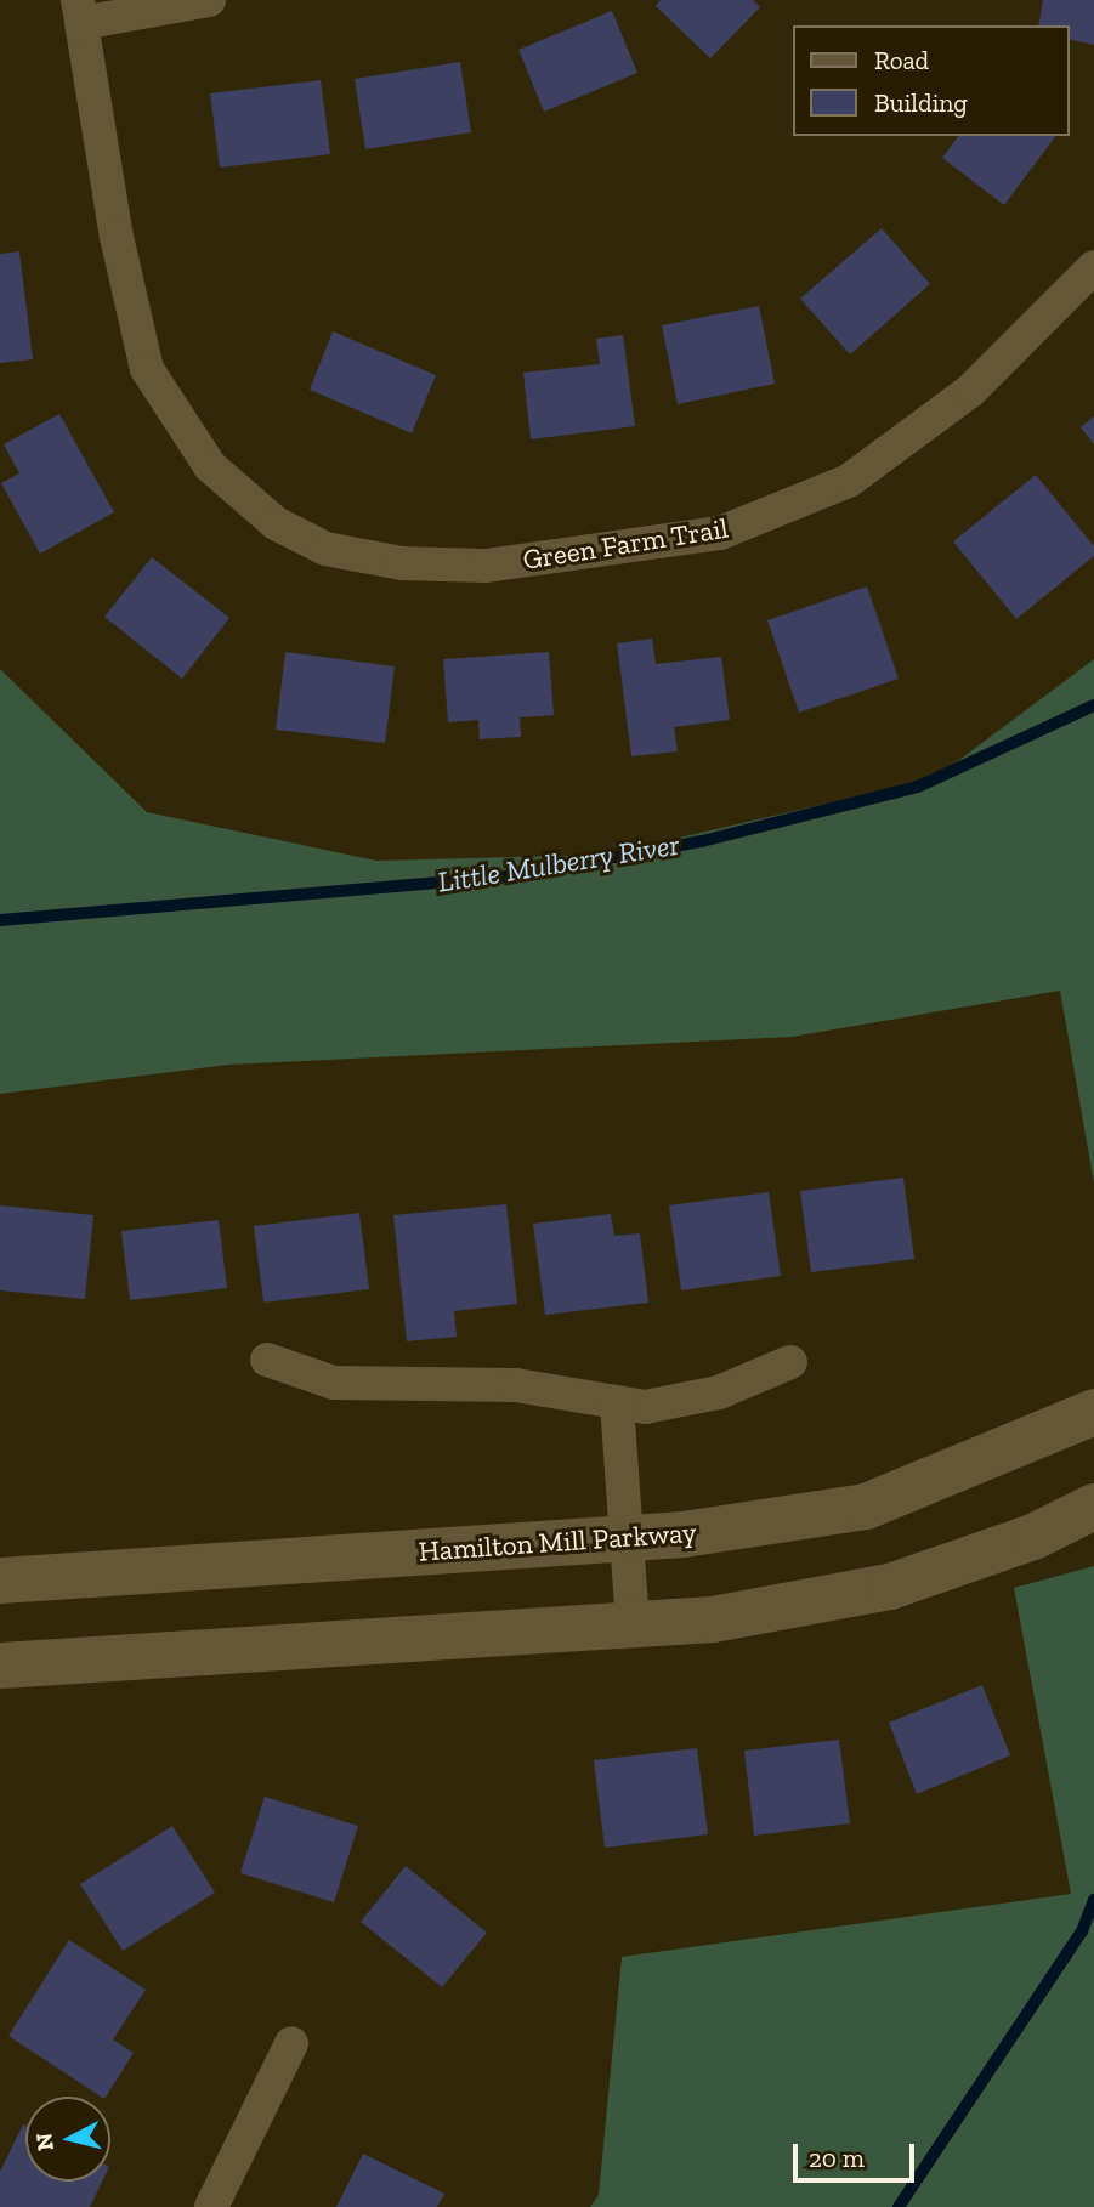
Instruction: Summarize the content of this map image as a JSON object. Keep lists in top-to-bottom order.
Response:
{
  "streets": {
    "street": ["Green Farm Trail", "Hamilton Mill Parkway"]
  },
  "water": ["Little Mulberry River"],
  "legend": ["Road", "Building"],
  "scale_bar": "20 m",
  "north": "left"
}
